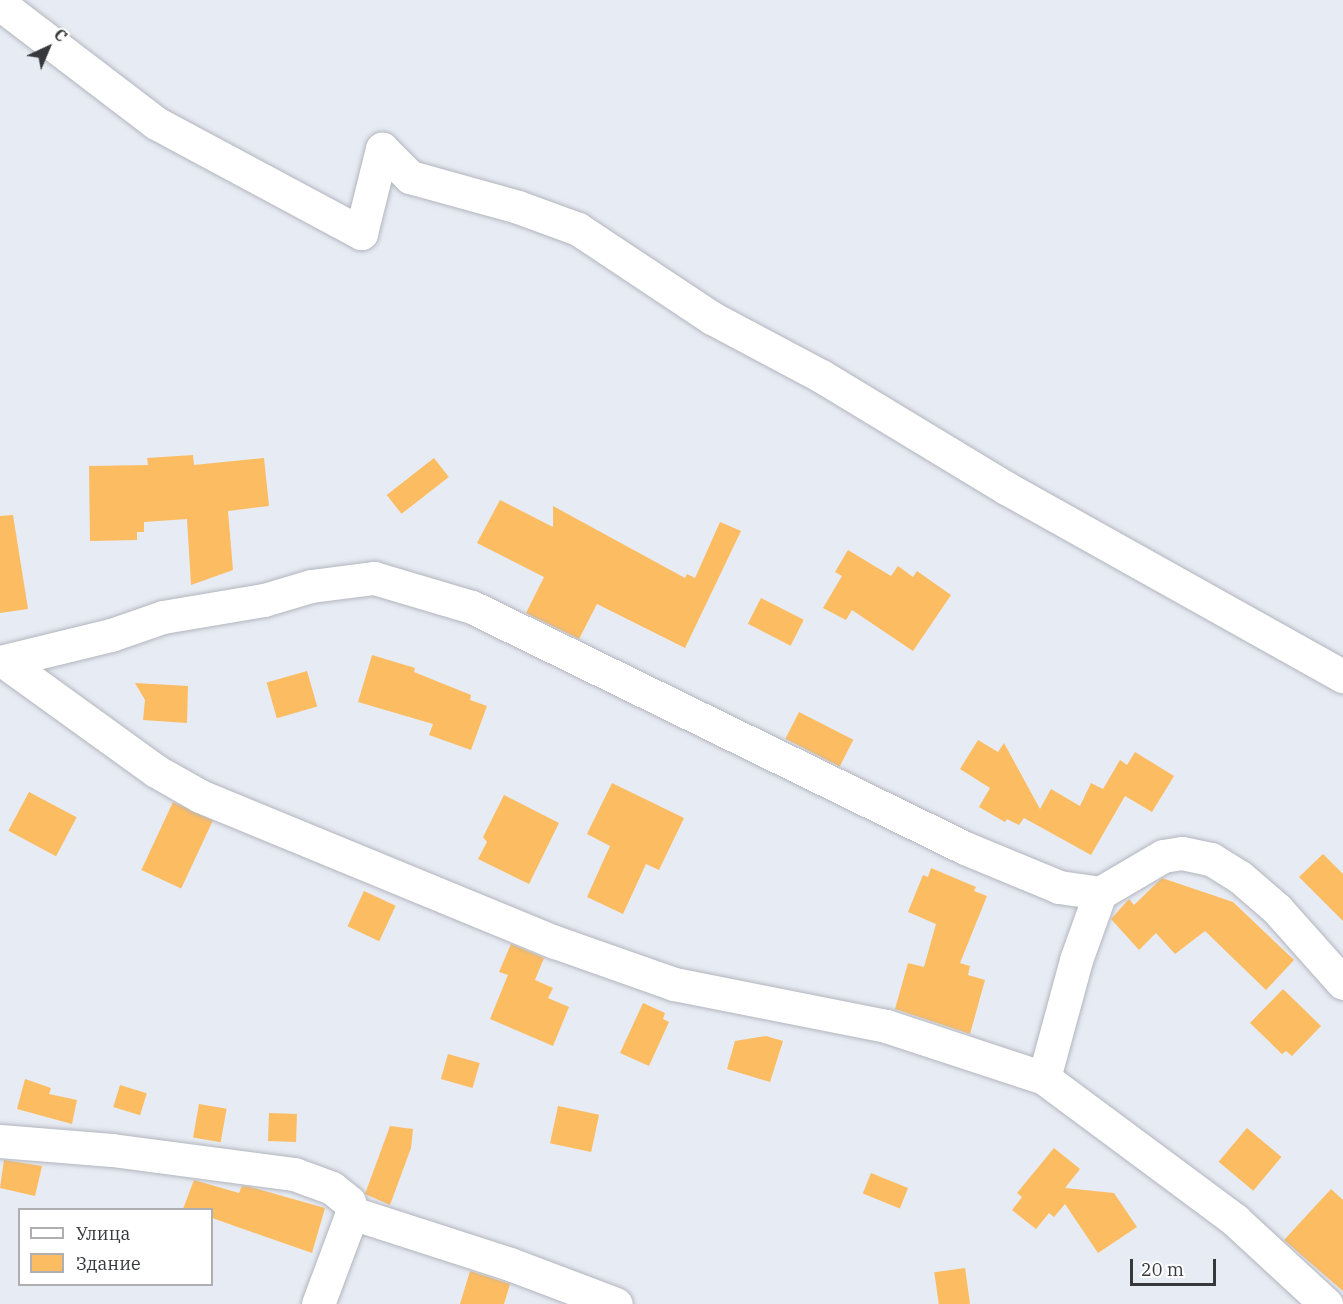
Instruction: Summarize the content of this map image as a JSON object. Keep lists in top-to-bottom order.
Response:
{
  "legend": ["Улица", "Здание"],
  "scale_bar": "20 m",
  "north": "top right"
}
